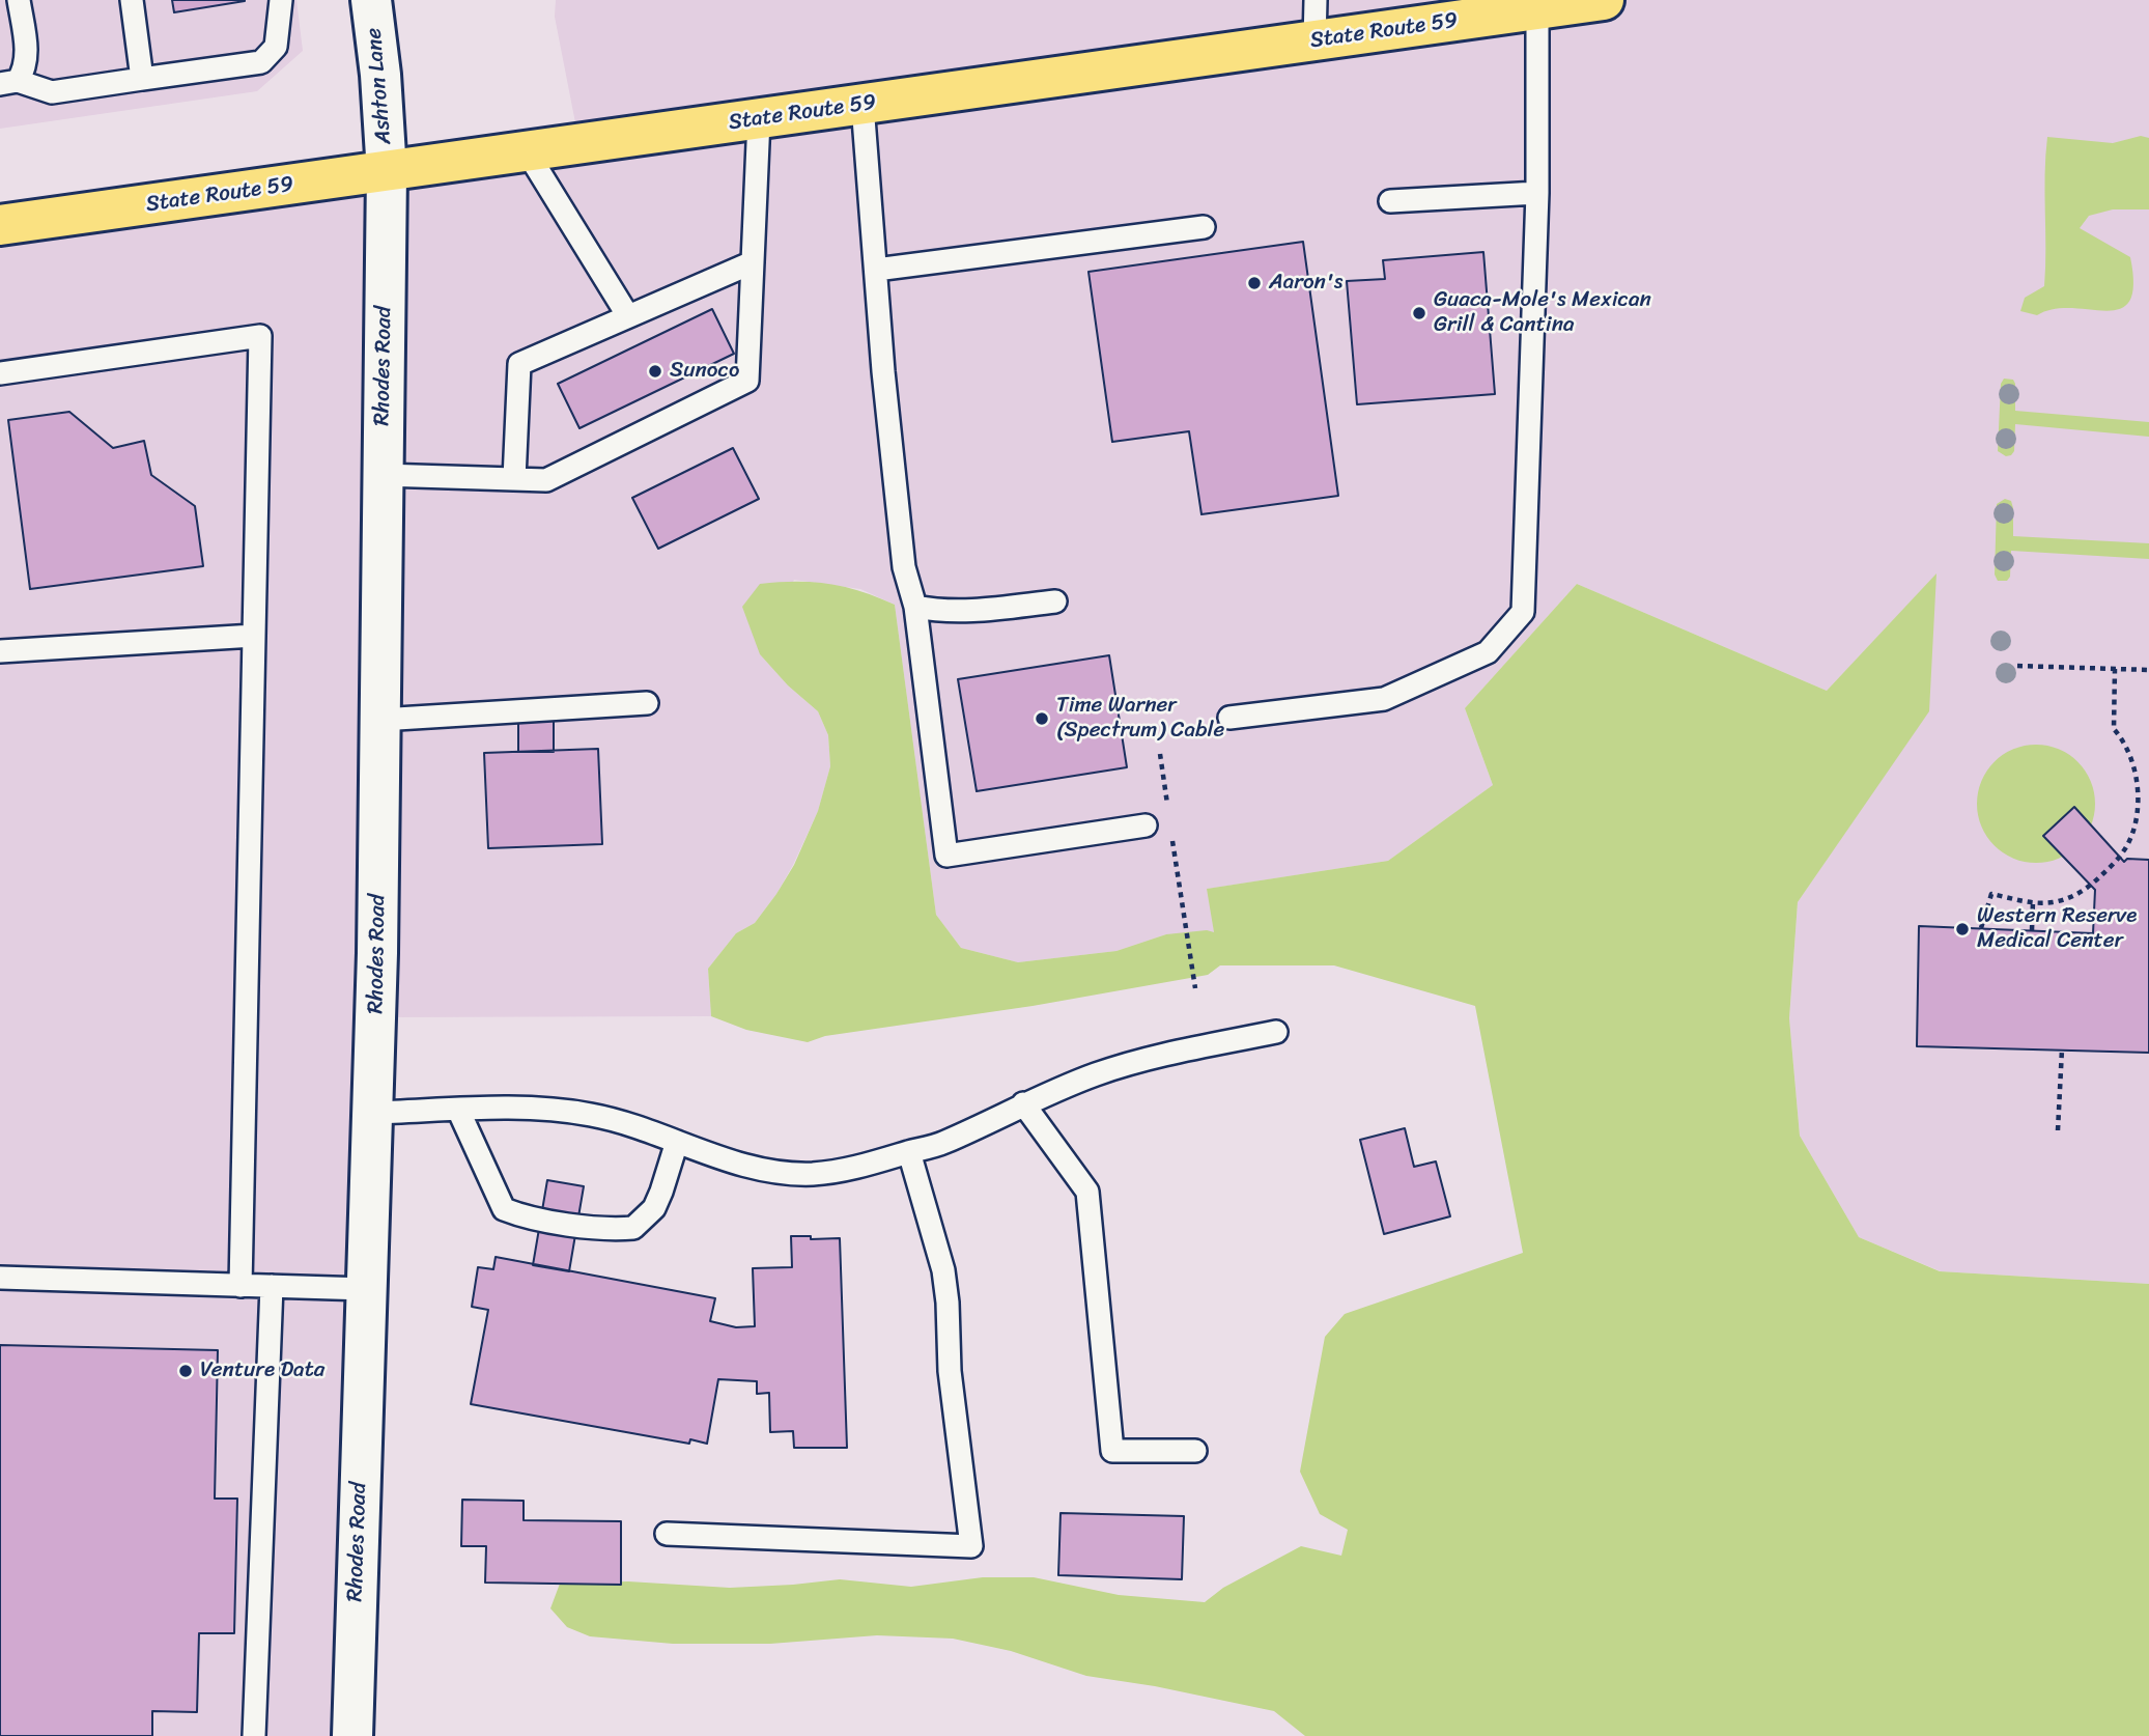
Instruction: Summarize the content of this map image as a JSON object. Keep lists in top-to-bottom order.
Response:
{
  "streets": {
    "main road": ["State Route 59"],
    "street": ["Ashton Lane", "Rhodes Road"]
  },
  "crossings": [
    ["State Route 59", "Ashton Lane"],
    ["State Route 59", "Rhodes Road"],
    ["Ashton Lane", "Rhodes Road"]
  ],
  "places": [
    "Aaron's",
    "Guaca-Mole's Mexican Grill & Cantina",
    "Sunoco",
    "Time Warner (Spectrum) Cable",
    "Western Reserve Medical Center",
    "Venture Data"
  ]
}
